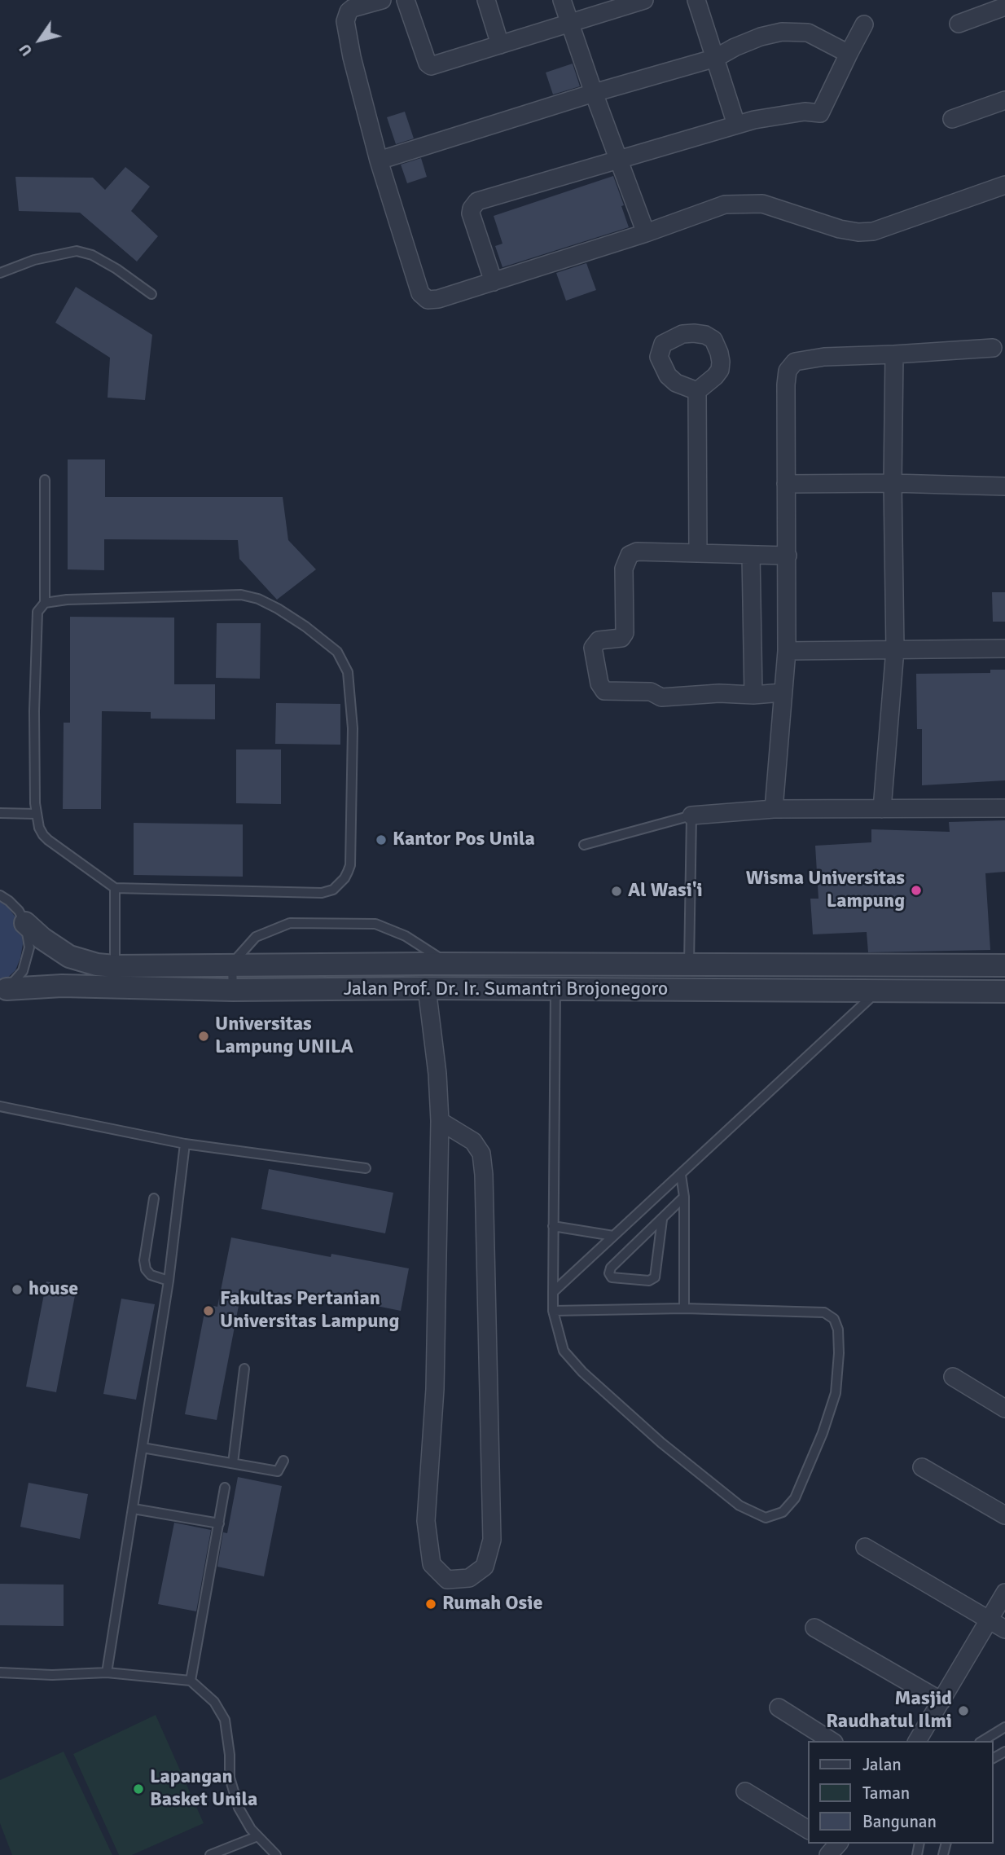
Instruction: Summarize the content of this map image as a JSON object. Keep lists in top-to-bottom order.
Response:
{
  "streets": {
    "street": ["Jalan Prof. Dr. Ir. Sumantri Brojonegoro"]
  },
  "places": [
    "Kantor Pos Unila",
    "Wisma Universitas Lampung",
    "Al Wasi'i",
    "Universitas Lampung UNILA",
    "house",
    "Fakultas Pertanian Universitas Lampung",
    "Rumah Osie",
    "Masjid Raudhatul Ilmi",
    "Lapangan Basket Unila"
  ],
  "legend": ["Jalan", "Taman", "Bangunan"],
  "north": "bottom left"
}
